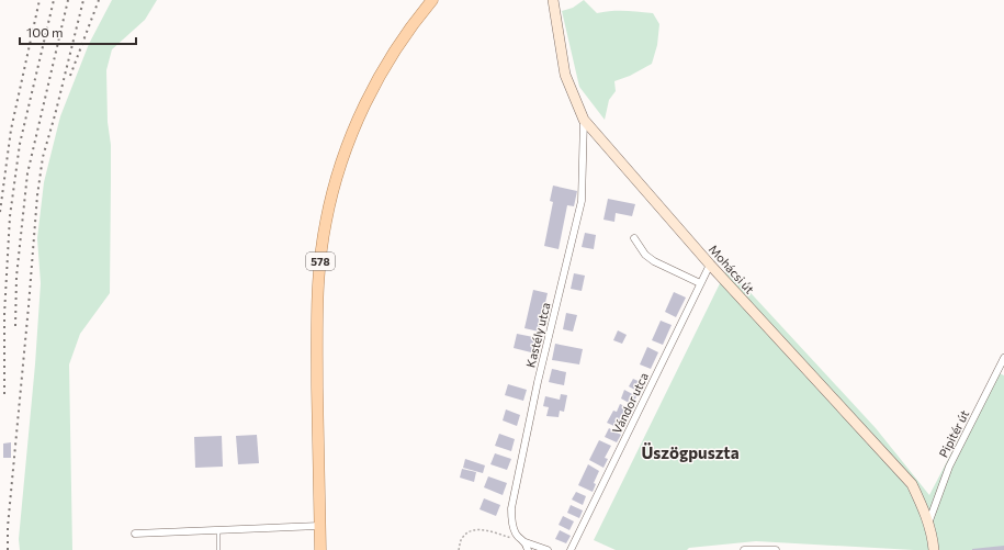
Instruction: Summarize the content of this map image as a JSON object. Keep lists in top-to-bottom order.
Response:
{
  "streets": {
    "main road": ["578", "Mohácsi út"],
    "street": ["Kastély utca", "Vándor utca", "Pipitér út"]
  },
  "crossings": [
    ["Mohácsi út", "Kastély utca"],
    ["Mohácsi út", "Vándor utca"],
    ["Mohácsi út", "Pipitér út"]
  ],
  "districts": ["Üszögpuszta"],
  "scale_bar": "100 m"
}
